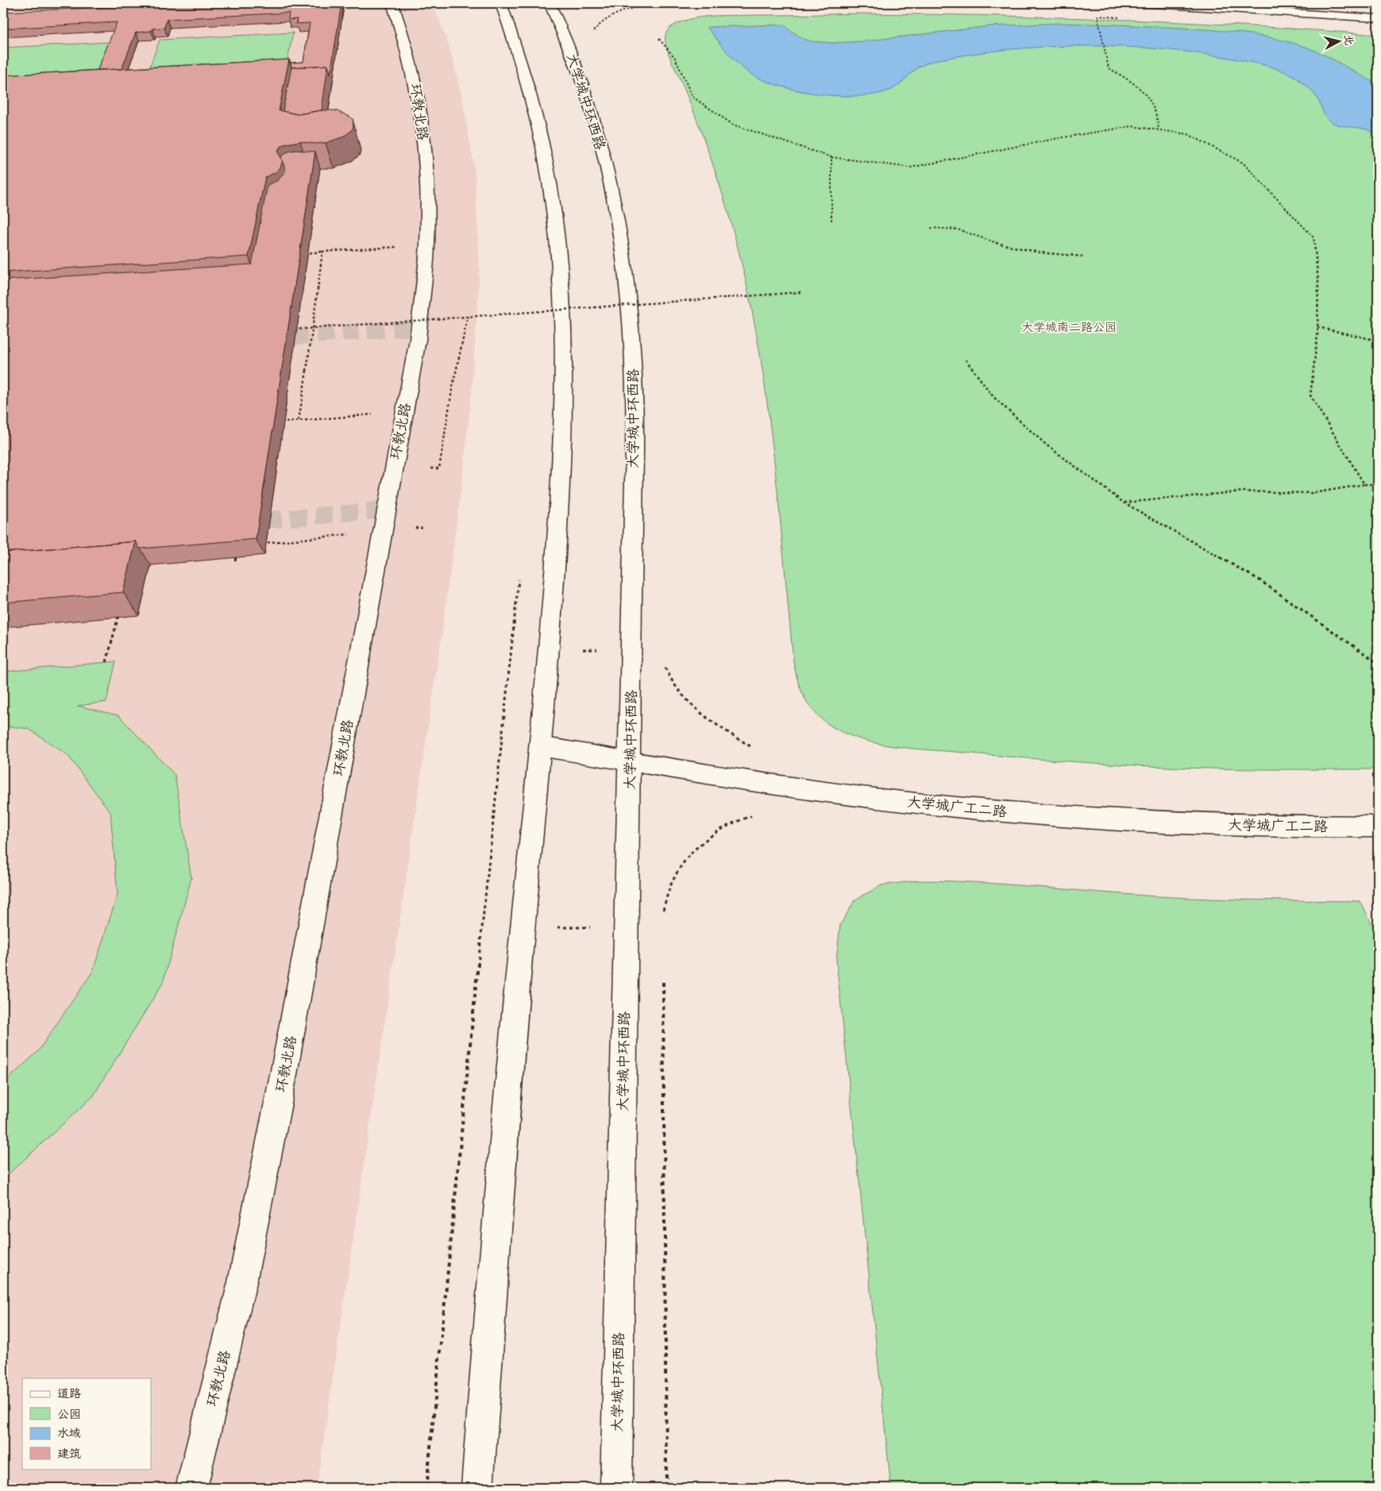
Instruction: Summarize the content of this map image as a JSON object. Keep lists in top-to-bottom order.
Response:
{
  "streets": {
    "main road": ["大学城中环西路", "环教北路", "大学城广工二路"]
  },
  "crossings": [
    ["大学城中环西路", "大学城广工二路"]
  ],
  "parks": ["大学城南二路公园"],
  "legend": [
    "道路",
    "公园",
    "水域",
    "建筑"
  ],
  "north": "right"
}
